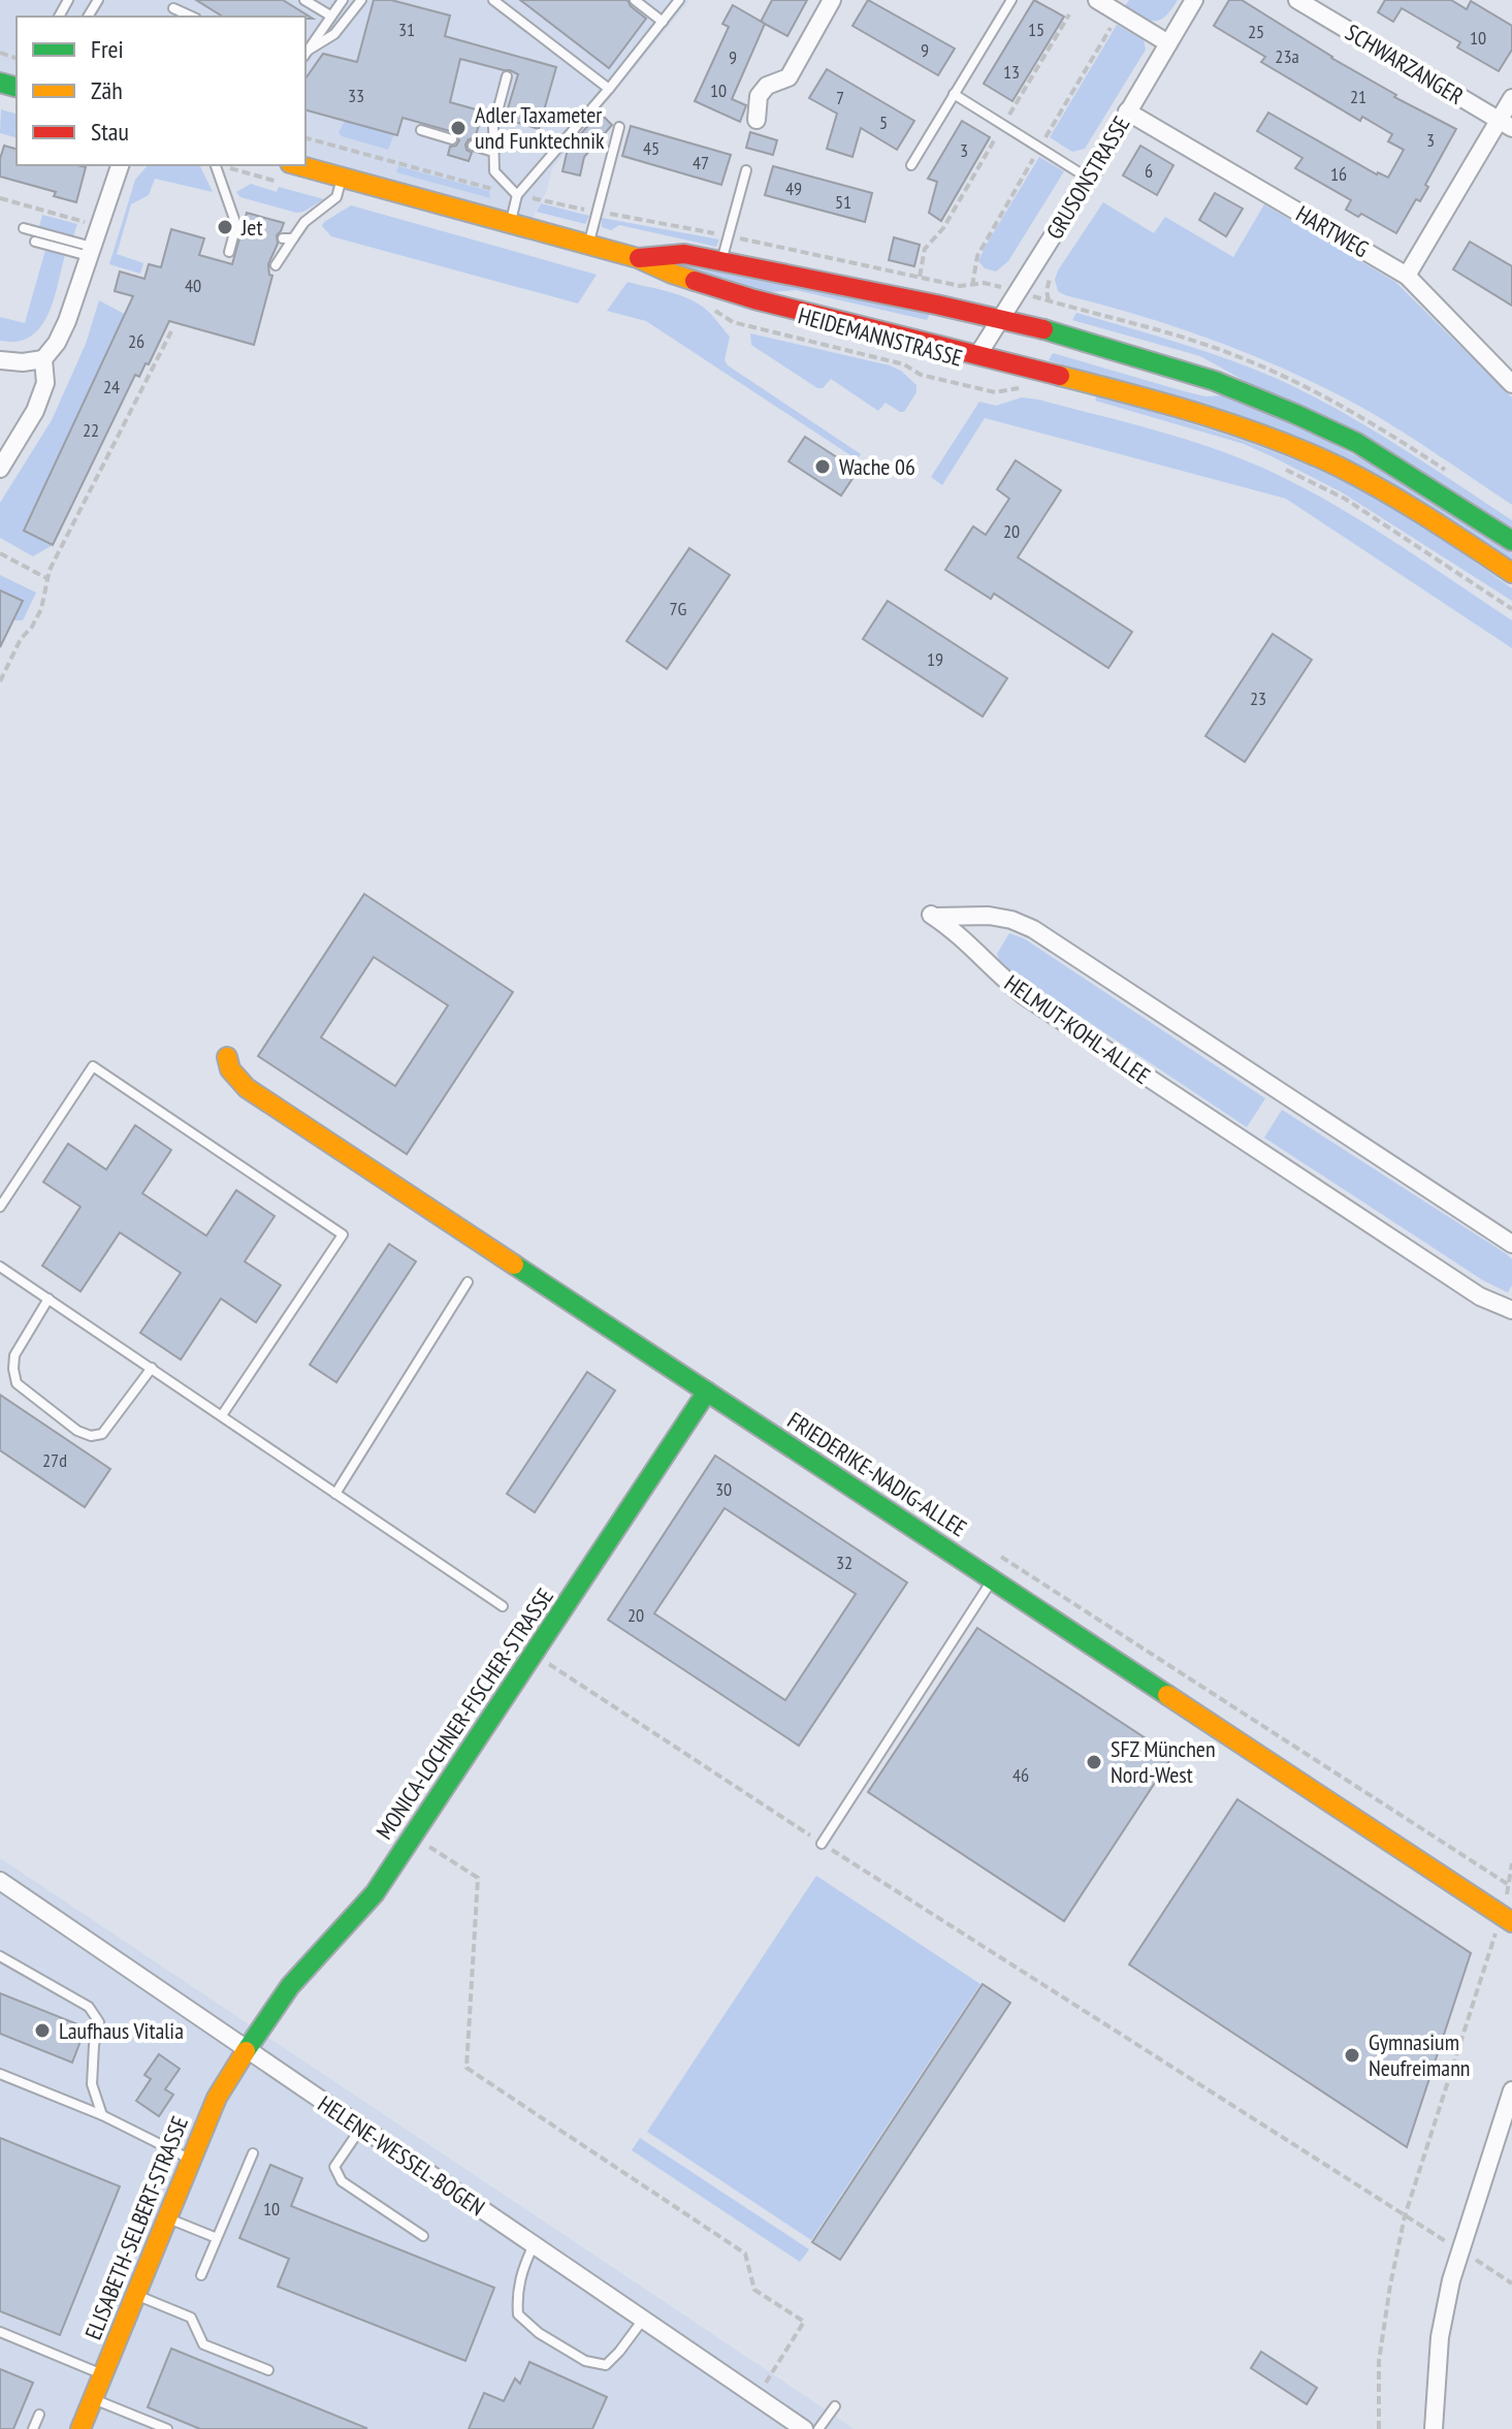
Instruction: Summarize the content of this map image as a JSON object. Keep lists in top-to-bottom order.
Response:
{
  "streets": {
    "street": [
      "SCHWARZANGER",
      "GRUSONSTRASSE",
      "HARTWEG",
      "HEIDEMANNSTRASSE",
      "HELMUT-KOHL-ALLEE",
      "FRIEDERIKE-NADIG-ALLEE",
      "MONICA-LOCHNER-FISCHER-STRASSE",
      "HELENE-WESSEL-BOGEN",
      "ELISABETH-SELBERT-STRASSE"
    ]
  },
  "crossings": [
    ["GRUSONSTRASSE", "HARTWEG"],
    ["GRUSONSTRASSE", "HEIDEMANNSTRASSE"],
    ["FRIEDERIKE-NADIG-ALLEE", "MONICA-LOCHNER-FISCHER-STRASSE"],
    ["MONICA-LOCHNER-FISCHER-STRASSE", "HELENE-WESSEL-BOGEN"],
    ["MONICA-LOCHNER-FISCHER-STRASSE", "ELISABETH-SELBERT-STRASSE"],
    ["HELENE-WESSEL-BOGEN", "ELISABETH-SELBERT-STRASSE"]
  ],
  "places": [
    "Adler Taxameter und Funktechnik",
    "Jet",
    "Wache 06",
    "SFZ München Nord-West",
    "Laufhaus Vitalia",
    "Gymnasium Neufreimann"
  ],
  "house_numbers": [
    "31",
    "15",
    "25",
    "10",
    "9",
    "23a",
    "9",
    "13",
    "10",
    "33",
    "21",
    "7",
    "5",
    "3",
    "45",
    "3",
    "47",
    "6",
    "16",
    "49",
    "51",
    "40",
    "26",
    "24",
    "22",
    "20",
    "7G",
    "19",
    "23",
    "27d",
    "30",
    "32",
    "20",
    "46",
    "10"
  ],
  "legend": ["Frei", "Zäh", "Stau"]
}
